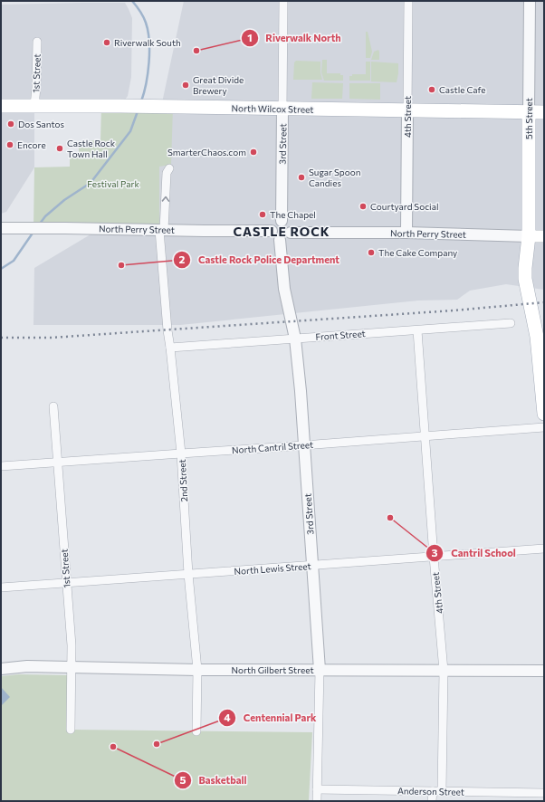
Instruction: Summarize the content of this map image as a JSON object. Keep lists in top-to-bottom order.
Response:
{
  "streets": {
    "main road": ["North Wilcox Street", "5th Street", "North Perry Street"],
    "street": [
      "1st Street",
      "4th Street",
      "3rd Street",
      "Front Street",
      "North Cantril Street",
      "2nd Street",
      "North Lewis Street",
      "North Gilbert Street",
      "Anderson Street"
    ]
  },
  "crossings": [
    ["1st Street", "North Wilcox Street"],
    ["1st Street", "North Cantril Street"],
    ["1st Street", "North Lewis Street"],
    ["1st Street", "North Gilbert Street"],
    ["North Wilcox Street", "4th Street"],
    ["North Wilcox Street", "5th Street"],
    ["North Wilcox Street", "3rd Street"],
    ["4th Street", "North Perry Street"],
    ["4th Street", "Front Street"],
    ["4th Street", "North Cantril Street"],
    ["4th Street", "North Lewis Street"],
    ["4th Street", "North Gilbert Street"],
    ["4th Street", "Anderson Street"],
    ["5th Street", "North Perry Street"],
    ["3rd Street", "North Perry Street"],
    ["3rd Street", "Front Street"],
    ["3rd Street", "North Cantril Street"],
    ["3rd Street", "North Lewis Street"],
    ["3rd Street", "North Gilbert Street"],
    ["3rd Street", "Anderson Street"],
    ["North Perry Street", "2nd Street"],
    ["Front Street", "2nd Street"],
    ["North Cantril Street", "2nd Street"],
    ["2nd Street", "North Lewis Street"],
    ["2nd Street", "North Gilbert Street"]
  ],
  "districts": ["CASTLE ROCK"],
  "parks": ["Festival Park"],
  "places": [
    "Riverwalk South",
    "Riverwalk North",
    "Great Divide Brewery",
    "Castle Cafe",
    "Dos Santos",
    "Encore",
    "Castle Rock Town Hall",
    "SmarterChaos.com",
    "Sugar Spoon Candies",
    "Courtyard Social",
    "The Chapel",
    "The Cake Company",
    "Castle Rock Police Department",
    "Cantril School",
    "Centennial Park",
    "Basketball"
  ]
}
